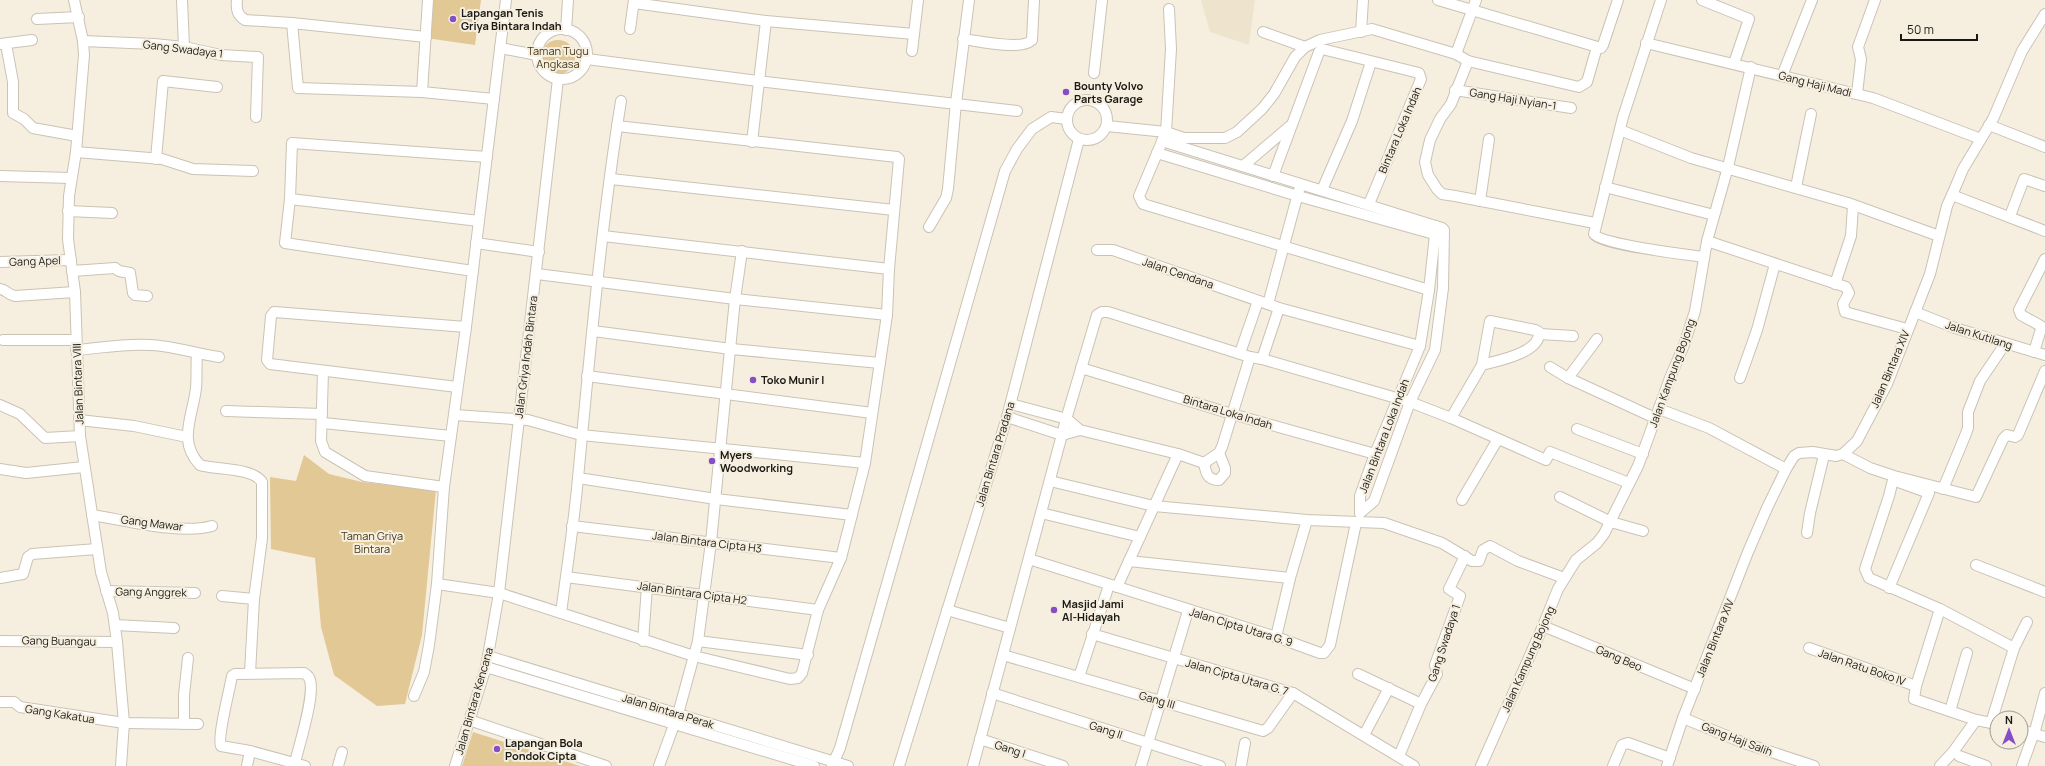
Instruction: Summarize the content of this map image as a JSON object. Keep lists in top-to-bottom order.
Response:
{
  "streets": {
    "street": [
      "Gang Swadaya 1",
      "Gang Haji Madi",
      "Gang Haji Nyian-1",
      "Bintara Loka Indah",
      "Gang Apel",
      "Jalan Cendana",
      "Jalan Kutilang",
      "Jalan Griya Indah Bintara",
      "Jalan Bintara XIV",
      "Jalan Kampung Bojong",
      "Jalan Bintara VIII",
      "Jalan Bintara Loka Indah",
      "Jalan Bintara Pradana",
      "Gang Mawar",
      "Jalan Bintara Cipta H3",
      "Gang Anggrek",
      "Jalan Bintara Cipta H2",
      "Jalan Cipta Utara G. 9",
      "Gang Buangau",
      "Gang Beo",
      "Jalan Ratu Boko IV",
      "Jalan Cipta Utara G. 7",
      "Gang III",
      "Jalan Bintara Kencana",
      "Jalan Bintara Perak",
      "Gang Kakatua",
      "Gang II",
      "Gang Haji Salih",
      "Gang I"
    ]
  },
  "crossings": [
    ["Gang Swadaya 1", "Jalan Bintara VIII"],
    ["Gang Swadaya 1", "Jalan Cipta Utara G. 7"],
    ["Gang Haji Madi", "Jalan Bintara XIV"],
    ["Gang Haji Madi", "Jalan Kampung Bojong"],
    ["Bintara Loka Indah", "Jalan Bintara Loka Indah"],
    ["Gang Apel", "Jalan Bintara VIII"],
    ["Jalan Cendana", "Jalan Bintara Loka Indah"],
    ["Jalan Kutilang", "Jalan Bintara XIV"],
    ["Jalan Griya Indah Bintara", "Jalan Bintara Kencana"],
    ["Jalan Bintara XIV", "Gang Beo"],
    ["Jalan Bintara XIV", "Gang Haji Salih"],
    ["Jalan Kampung Bojong", "Gang Beo"],
    ["Jalan Bintara VIII", "Gang Mawar"],
    ["Jalan Bintara VIII", "Gang Anggrek"],
    ["Jalan Bintara VIII", "Gang Buangau"],
    ["Jalan Bintara VIII", "Gang Kakatua"],
    ["Jalan Cipta Utara G. 7", "Gang III"],
    ["Jalan Bintara Kencana", "Jalan Bintara Perak"]
  ],
  "parks": ["Taman Tugu Angkasa", "Taman Griya Bintara"],
  "places": [
    "Lapangan Tenis Griya Bintara Indah",
    "Bounty Volvo Parts Garage",
    "Toko Munir I",
    "Myers Woodworking",
    "Masjid Jami Al-Hidayah",
    "Lapangan Bola Pondok Cipta"
  ],
  "scale_bar": "50 m",
  "north": "top"
}
